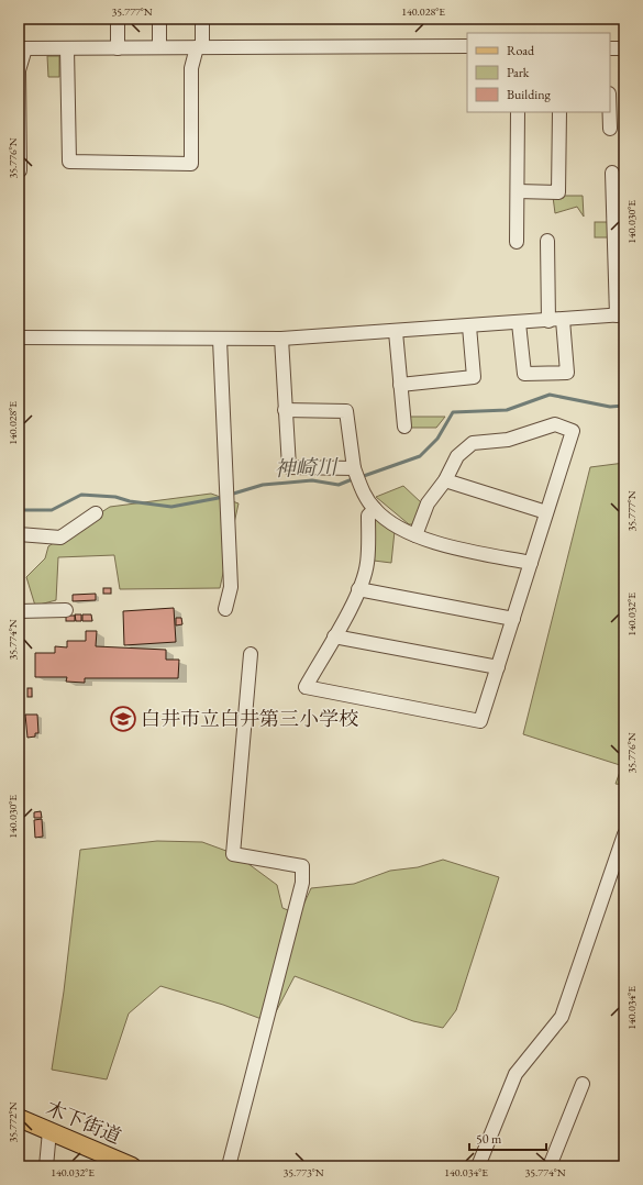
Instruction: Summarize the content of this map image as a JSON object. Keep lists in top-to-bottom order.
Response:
{
  "streets": {
    "main road": ["木下街道"]
  },
  "water": ["神崎川"],
  "places": {
    "school or university": ["白井市立白井第三小学校"]
  },
  "legend": ["Road", "Park", "Building"],
  "scale_bar": "50 m",
  "coordinates": [
    "35.777°N",
    "140.028°E",
    "35.776°N",
    "140.030°E",
    "140.032°E",
    "35.774°N",
    "140.034°E",
    "35.772°N",
    "35.773°N"
  ]
}
